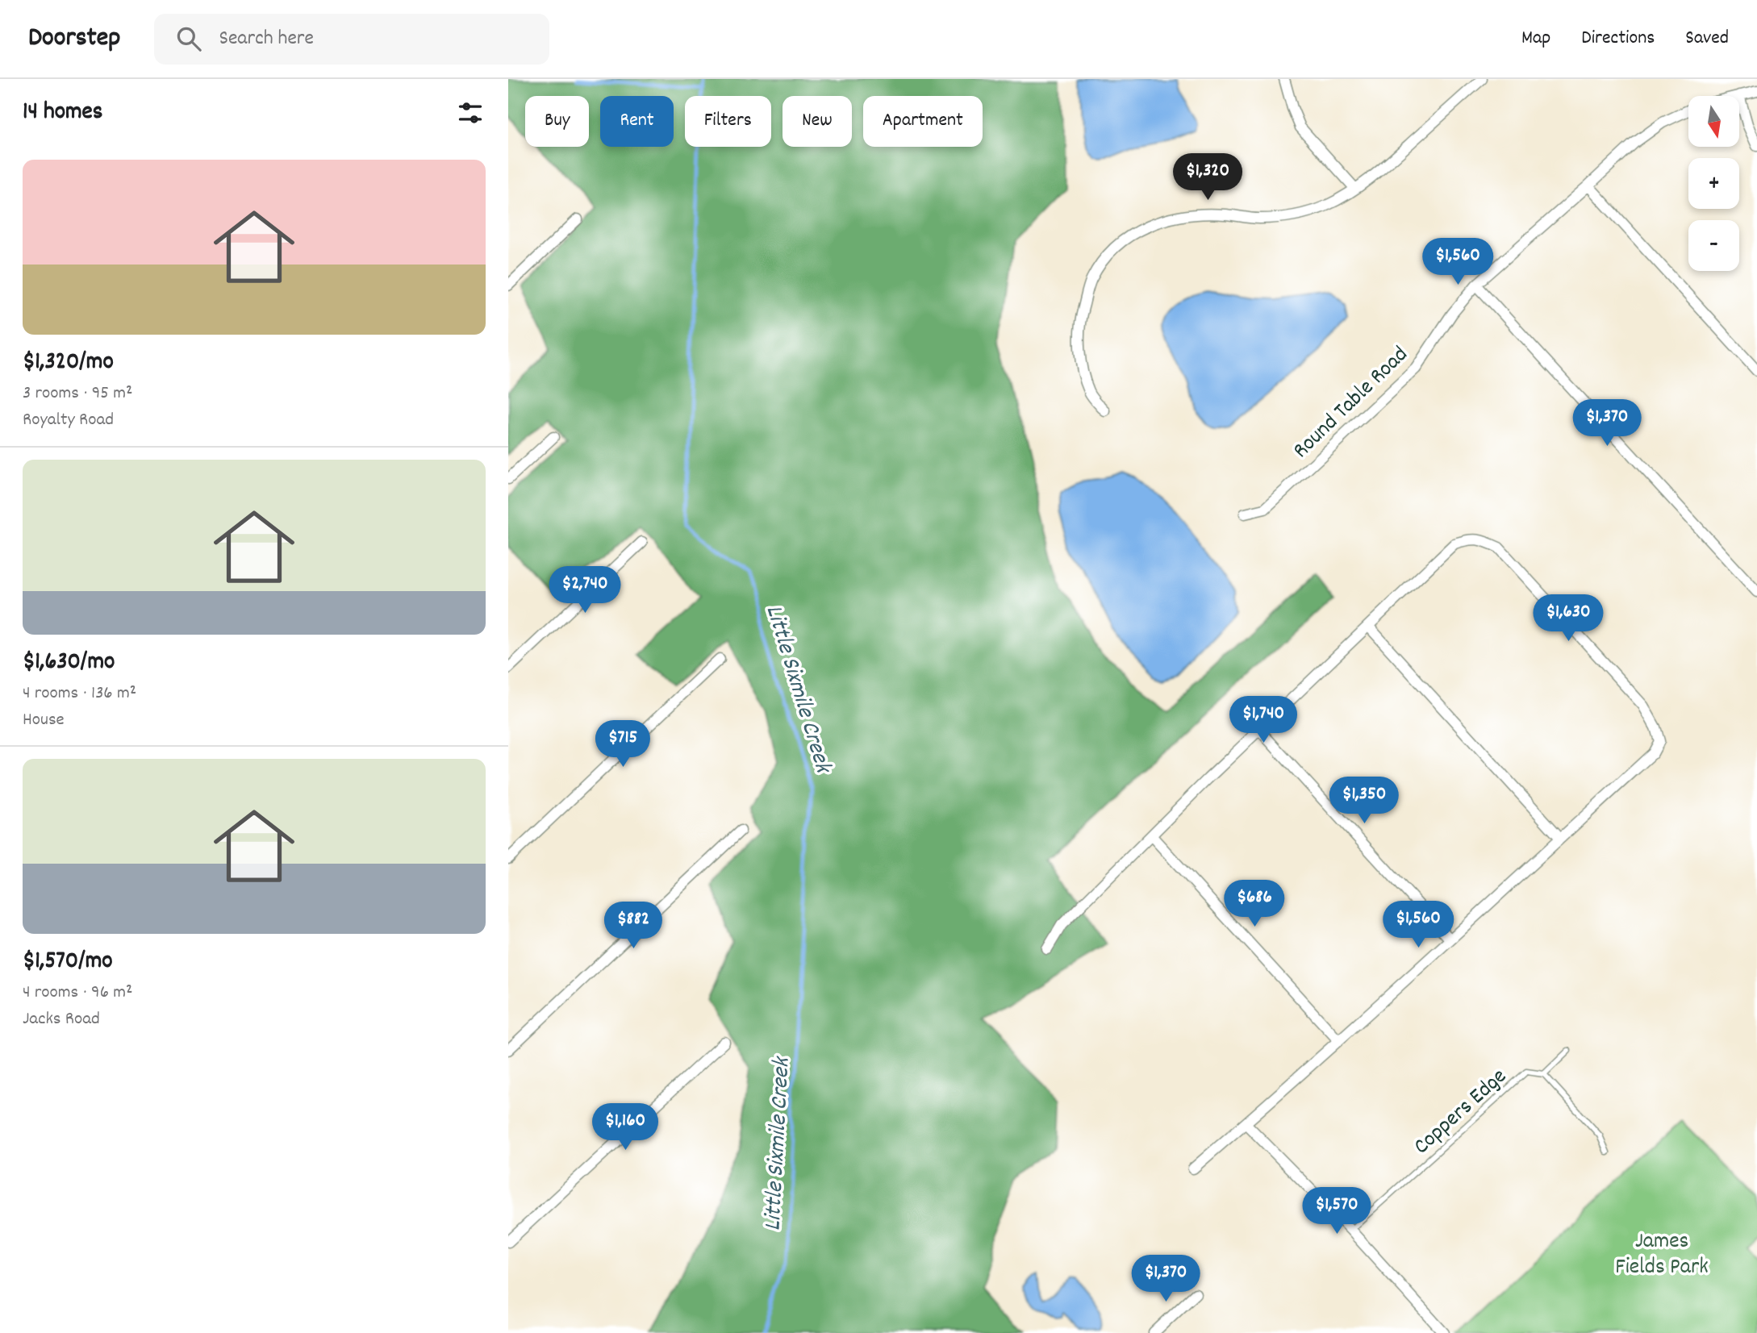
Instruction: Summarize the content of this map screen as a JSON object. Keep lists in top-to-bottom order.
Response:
{
  "streets": {
    "street": ["Round Table Road"],
    "lane": ["Coppers Edge"]
  },
  "water": ["Little Sixmile Creek"],
  "parks": ["James Fields Park"],
  "north": "bottom",
  "page": {
    "header": "Doorstep",
    "search": "Search here",
    "nav": ["Map", "Directions", "Saved"],
    "heading": "14 homes",
    "map_buttons": ["+", "−"],
    "chip": [
      "Buy",
      "Rent",
      "Filters",
      "New",
      "Apartment"
    ],
    "list": [
      {
        "name": "$1,320/mo",
        "note": "3 rooms · 95 m² · Royalty Road"
      },
      {
        "name": "$1,630/mo",
        "note": "4 rooms · 136 m² · House"
      },
      {
        "name": "$1,570/mo",
        "note": "4 rooms · 96 m² · Jacks Road"
      }
    ],
    "price": [
      "$1,320",
      "$1,560",
      "$1,370",
      "$2,740",
      "$1,630",
      "$1,740",
      "$715",
      "$1,350",
      "$686",
      "$1,560",
      "$882",
      "$1,160",
      "$1,570",
      "$1,370"
    ]
  }
}
